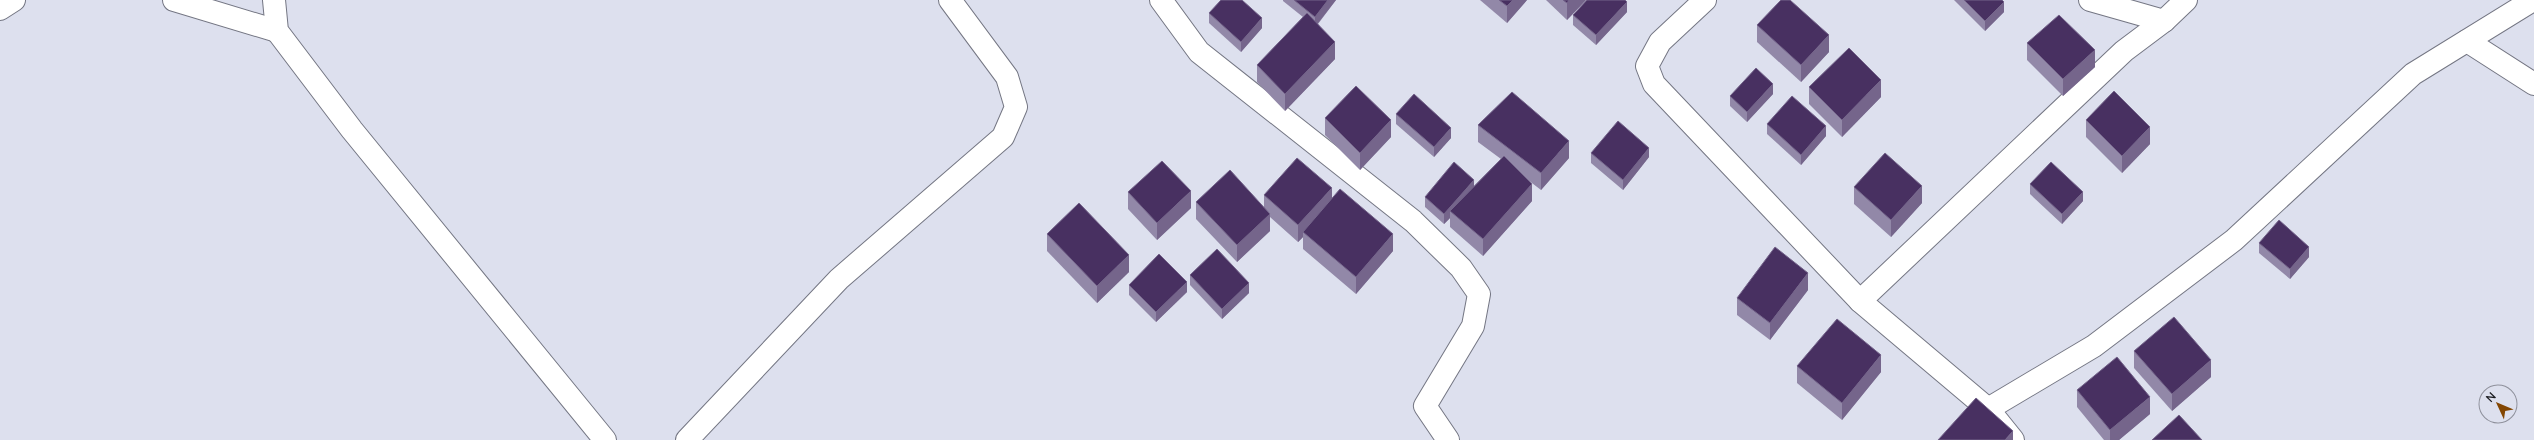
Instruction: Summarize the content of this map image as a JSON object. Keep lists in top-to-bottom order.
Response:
{
  "north": "top left"
}
